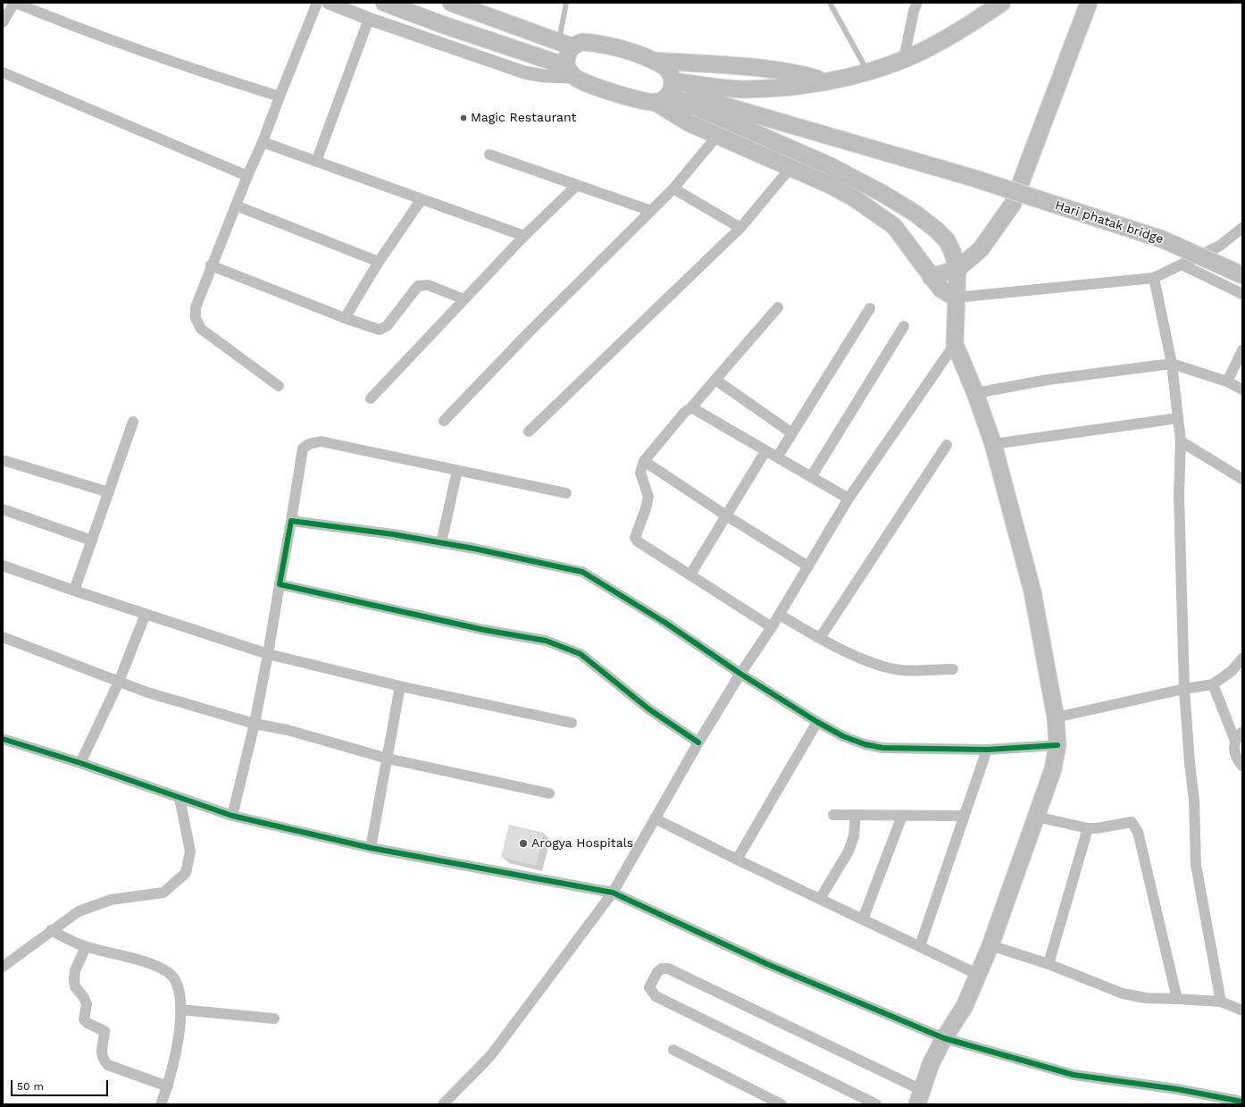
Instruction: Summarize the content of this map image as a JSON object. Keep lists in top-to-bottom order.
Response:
{
  "streets": {
    "main road": ["Hari phatak bridge"]
  },
  "places": ["Magic Restaurant", "Arogya Hospitals"],
  "scale_bar": "50 m"
}
